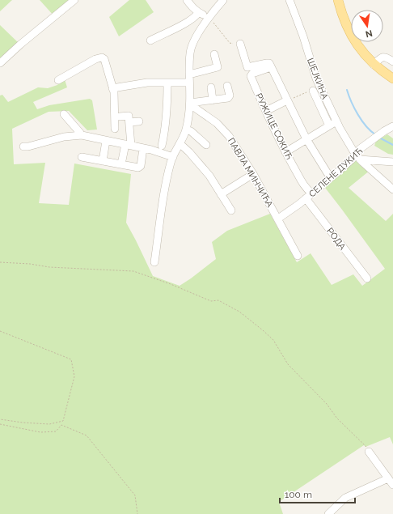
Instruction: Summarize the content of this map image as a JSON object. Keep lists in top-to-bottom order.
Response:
{
  "streets": {
    "street": [
      "ШЕЈКИНА",
      "РУЖИЦЕ СОКИЋ",
      "ПАВЛА МИНЧИЋА",
      "СЕЛЕНЕ ДУКИЋ",
      "РОДА"
    ]
  },
  "crossings": [
    ["ШЕЈКИНА", "СЕЛЕНЕ ДУКИЋ"],
    ["РУЖИЦЕ СОКИЋ", "СЕЛЕНЕ ДУКИЋ"],
    ["ПАВЛА МИНЧИЋА", "СЕЛЕНЕ ДУКИЋ"],
    ["СЕЛЕНЕ ДУКИЋ", "РОДА"]
  ],
  "scale_bar": "100 m",
  "north": "bottom"
}
